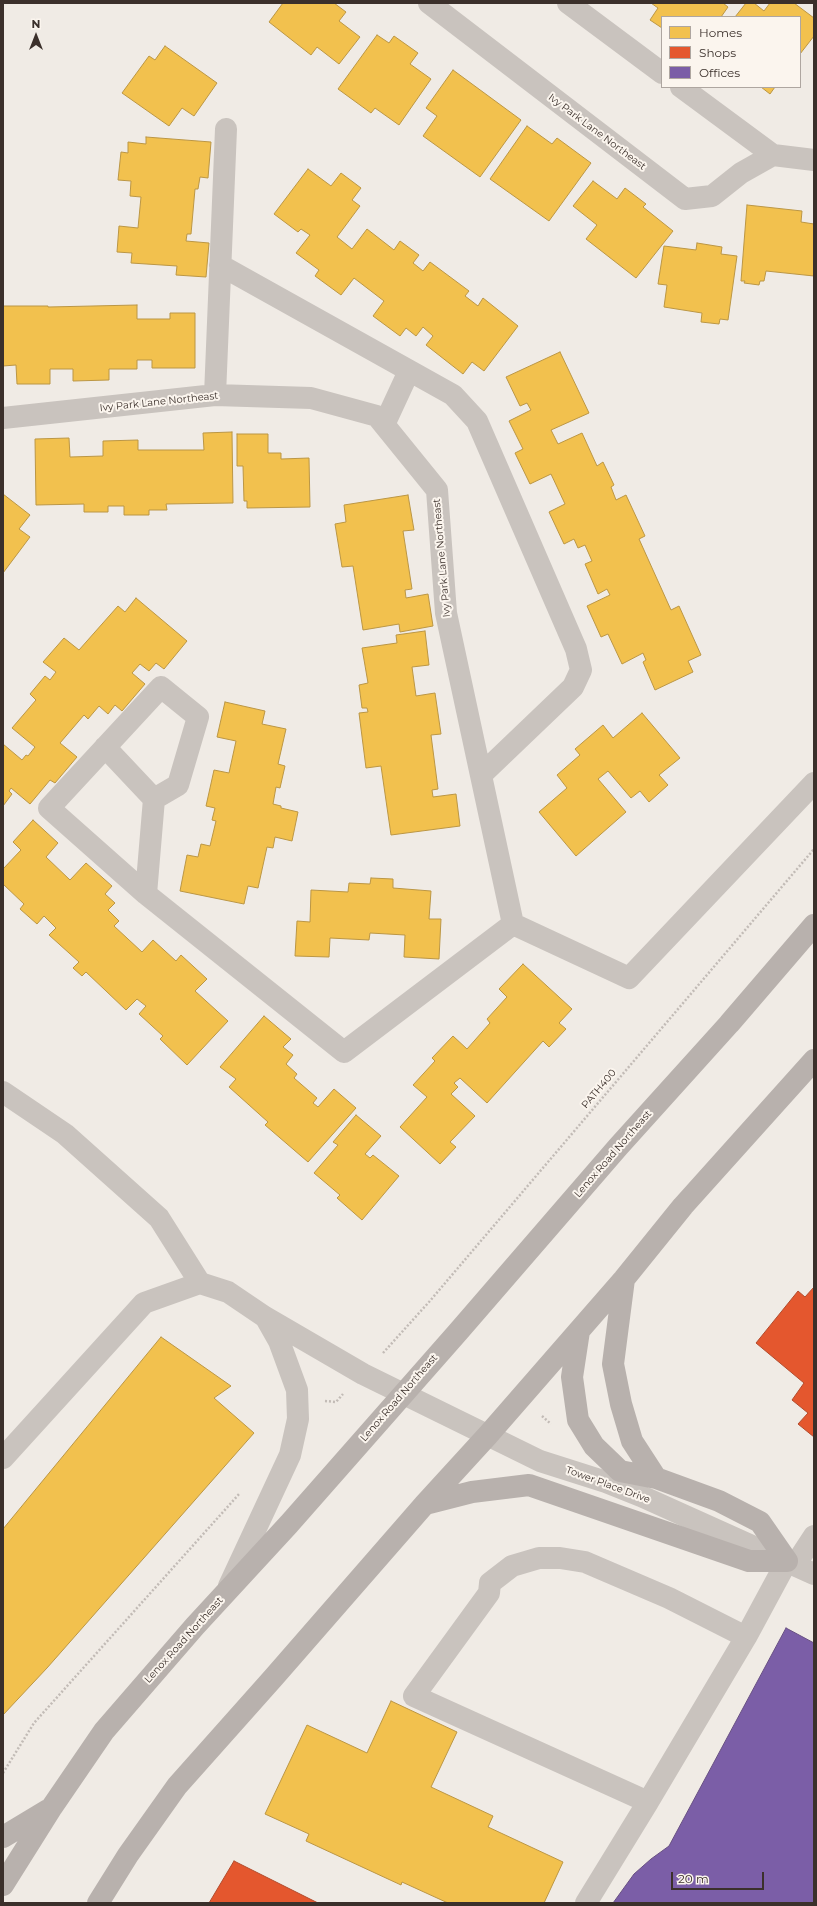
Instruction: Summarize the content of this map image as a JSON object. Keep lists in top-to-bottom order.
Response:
{
  "streets": {
    "main road": ["Lenox Road Northeast"],
    "street": ["Ivy Park Lane Northeast", "Tower Place Drive"],
    "path": ["PATH400"]
  },
  "crossings": [
    ["Lenox Road Northeast", "Tower Place Drive"]
  ],
  "legend": ["Homes", "Shops", "Offices"],
  "scale_bar": "20 m",
  "north": "top"
}
